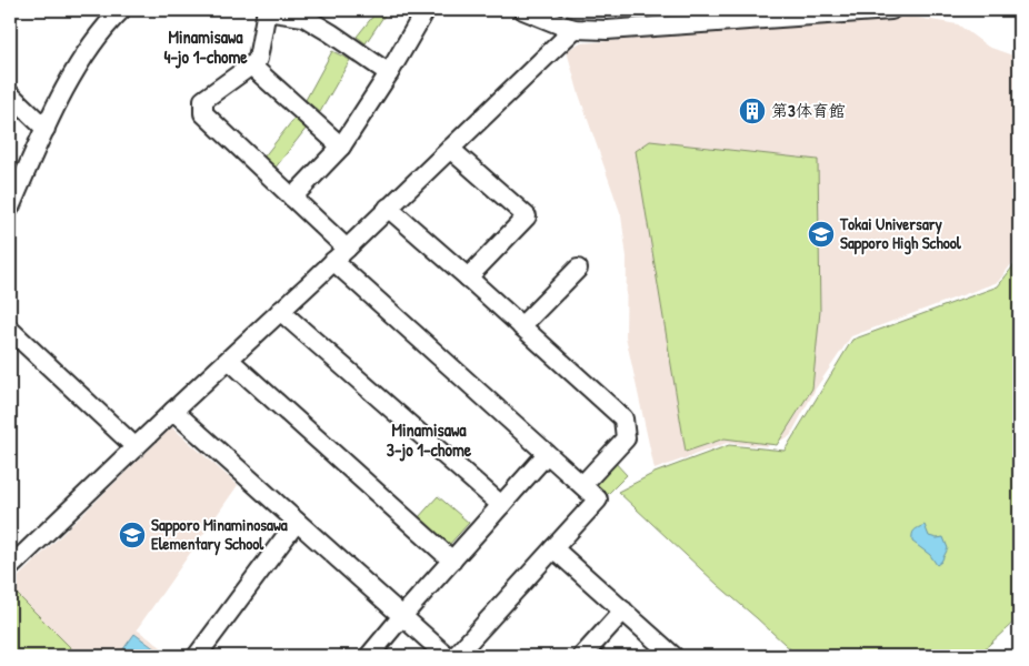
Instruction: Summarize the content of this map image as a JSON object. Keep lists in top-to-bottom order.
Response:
{
  "districts": ["Minamisawa 4-jo 1-chome", "Minamisawa 3-jo 1-chome"],
  "places": {
    "building": ["第3体育館"],
    "school or university": ["Tokai Universary Sapporo High School", "Sapporo Minaminosawa Elementary School"]
  }
}
